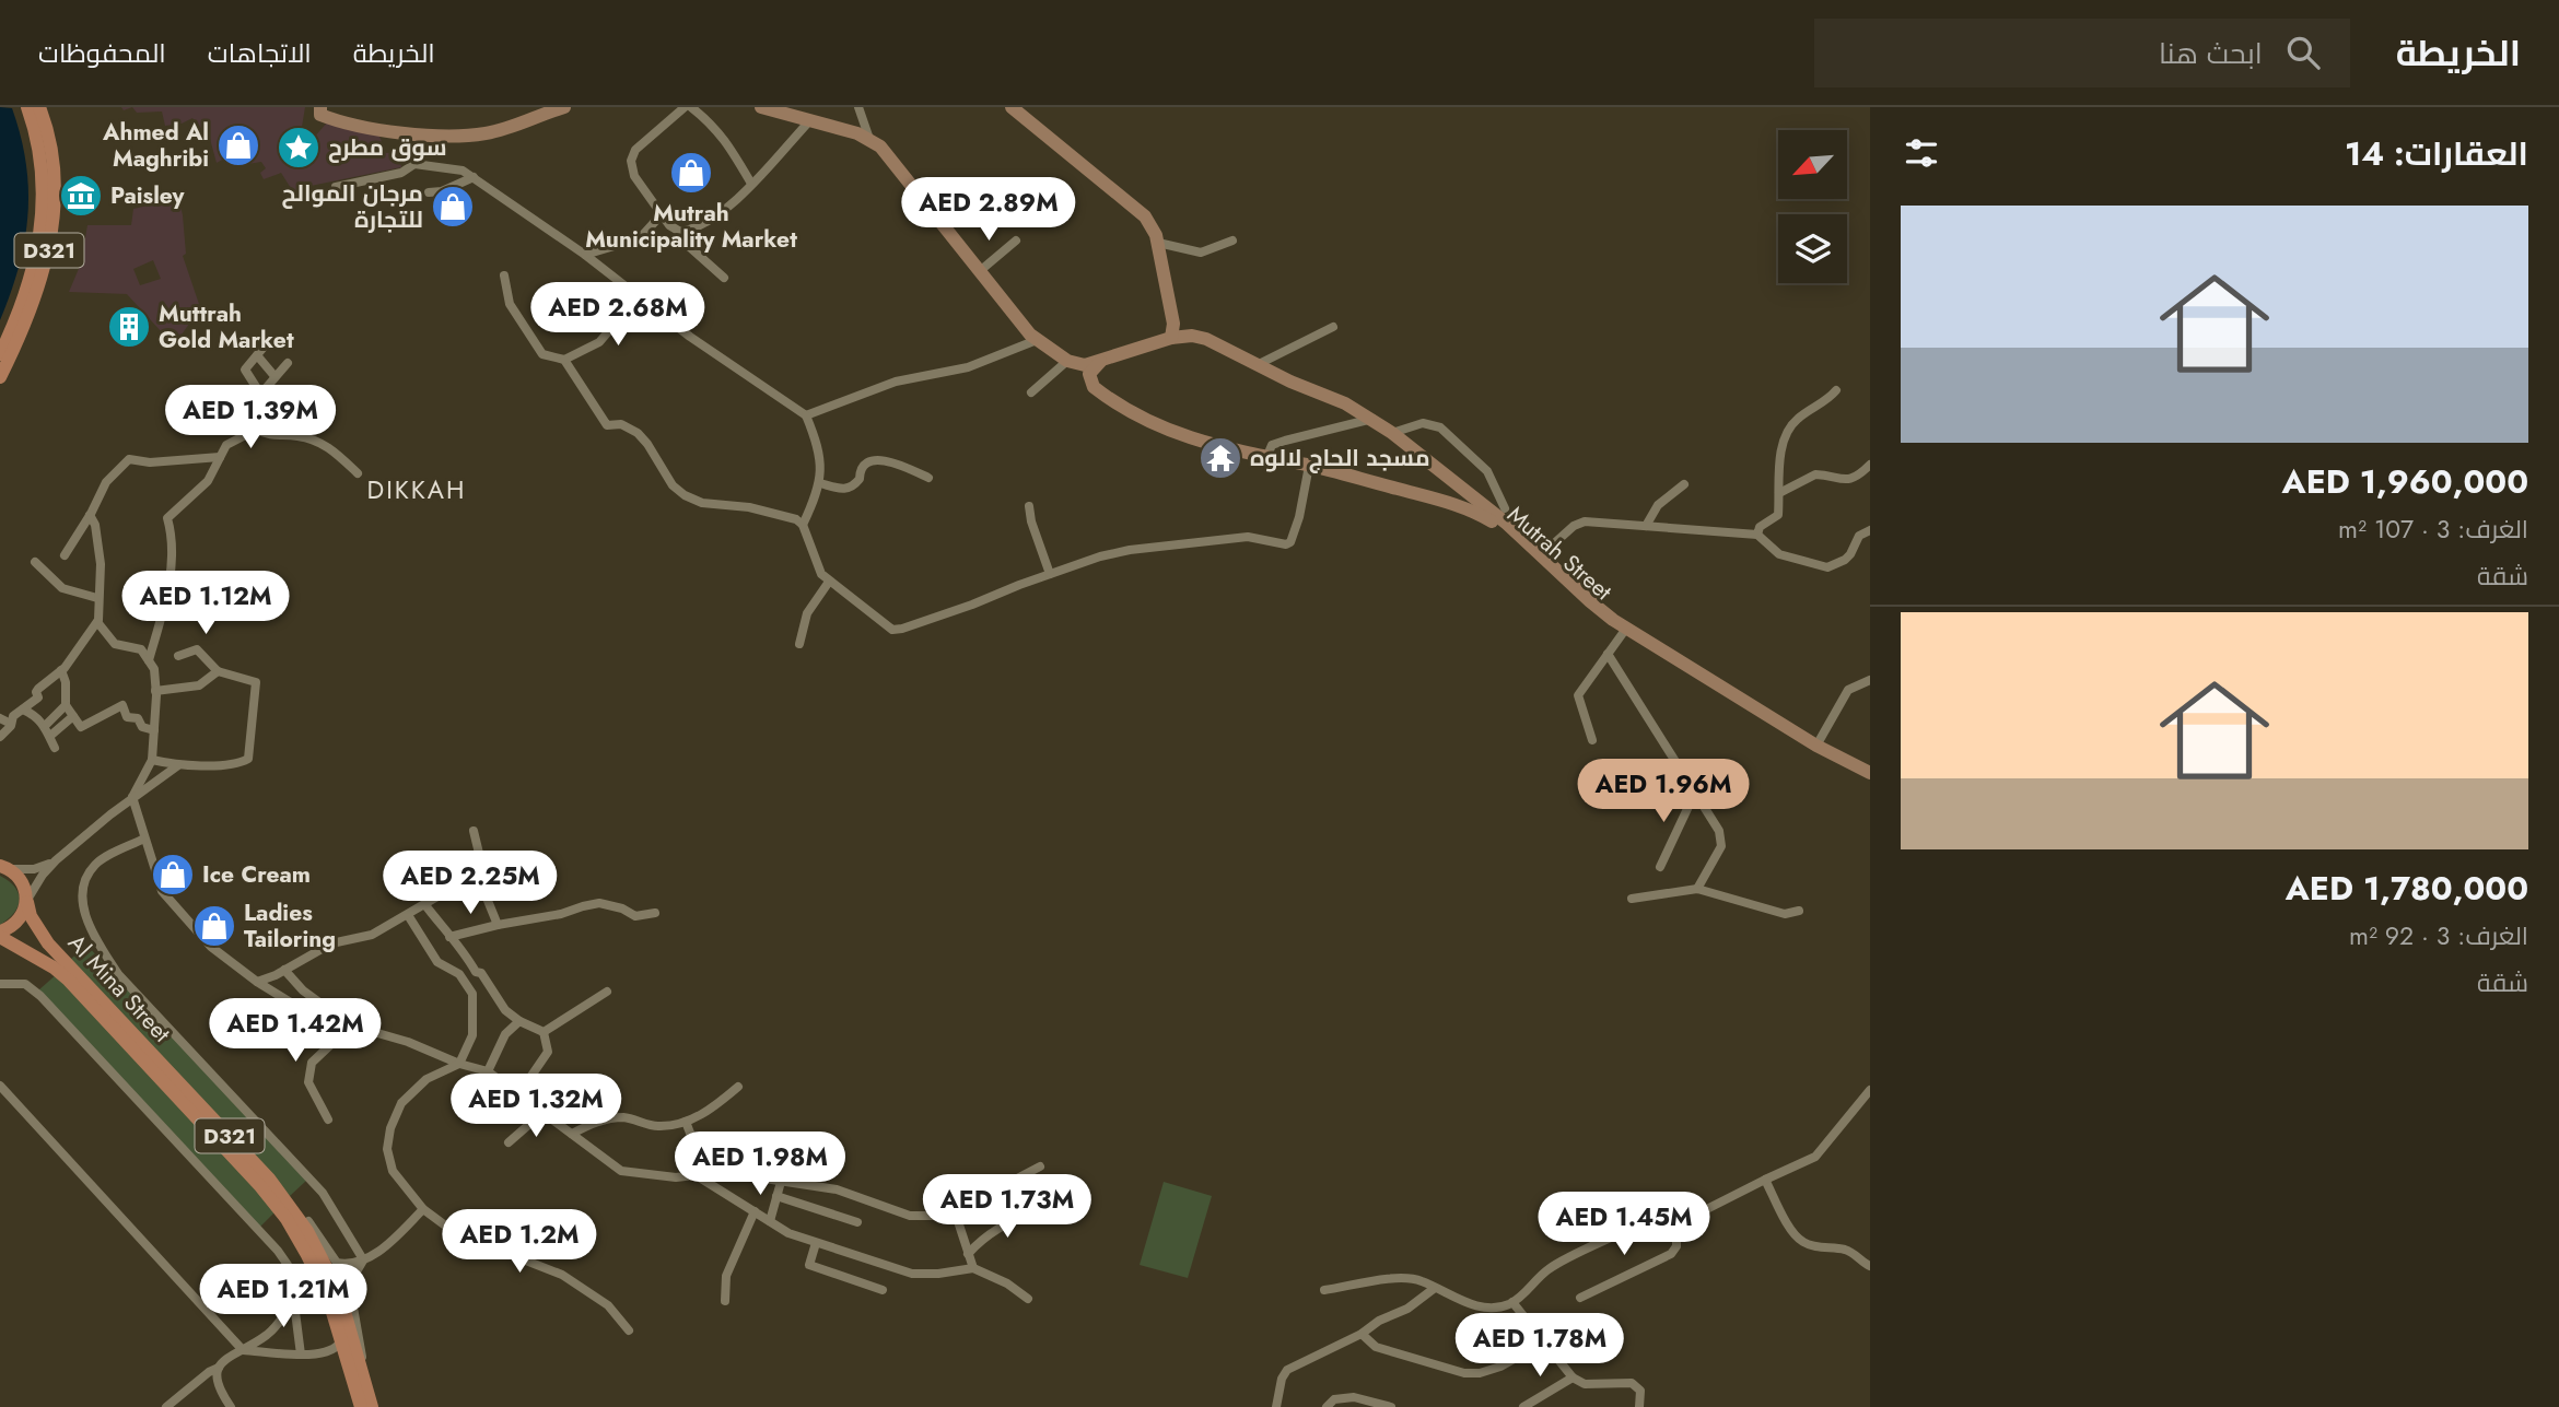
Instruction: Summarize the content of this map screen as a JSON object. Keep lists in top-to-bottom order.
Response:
{
  "streets": {
    "main road": ["D321", "Mutrah Street", "Al Mina Street"]
  },
  "crossings": [
    ["D321", "Al Mina Street"]
  ],
  "districts": ["DIKKAH"],
  "places": {
    "shop": [
      "Ahmed Al Maghribi",
      "Mutrah Municipality Market",
      "مرجان الموالح للتجارة",
      "Ice Cream",
      "Ladies Tailoring"
    ],
    "place": ["سوق مطرح"],
    "museum": ["Paisley"],
    "building": ["Muttrah Gold Market"],
    "temple": ["مسجد الحاج لالوه"]
  },
  "north": "bottom left",
  "page": {
    "header": "الخريطة",
    "search": "ابحث هنا",
    "nav": ["الخريطة", "الاتجاهات", "المحفوظات"],
    "heading": "العقارات: 14",
    "price": [
      "AED 2.89M",
      "AED 2.68M",
      "AED 1.39M",
      "AED 1.12M",
      "AED 1.96M",
      "AED 2.25M",
      "AED 1.42M",
      "AED 1.32M",
      "AED 1.98M",
      "AED 1.73M",
      "AED 1.45M",
      "AED 1.2M",
      "AED 1.21M",
      "AED 1.78M"
    ],
    "list": [
      {
        "name": "AED 1,960,000",
        "note": "الغرف: 3 · 107 m² · شقة"
      },
      {
        "name": "AED 1,780,000",
        "note": "الغرف: 3 · 92 m² · شقة"
      }
    ]
  }
}
